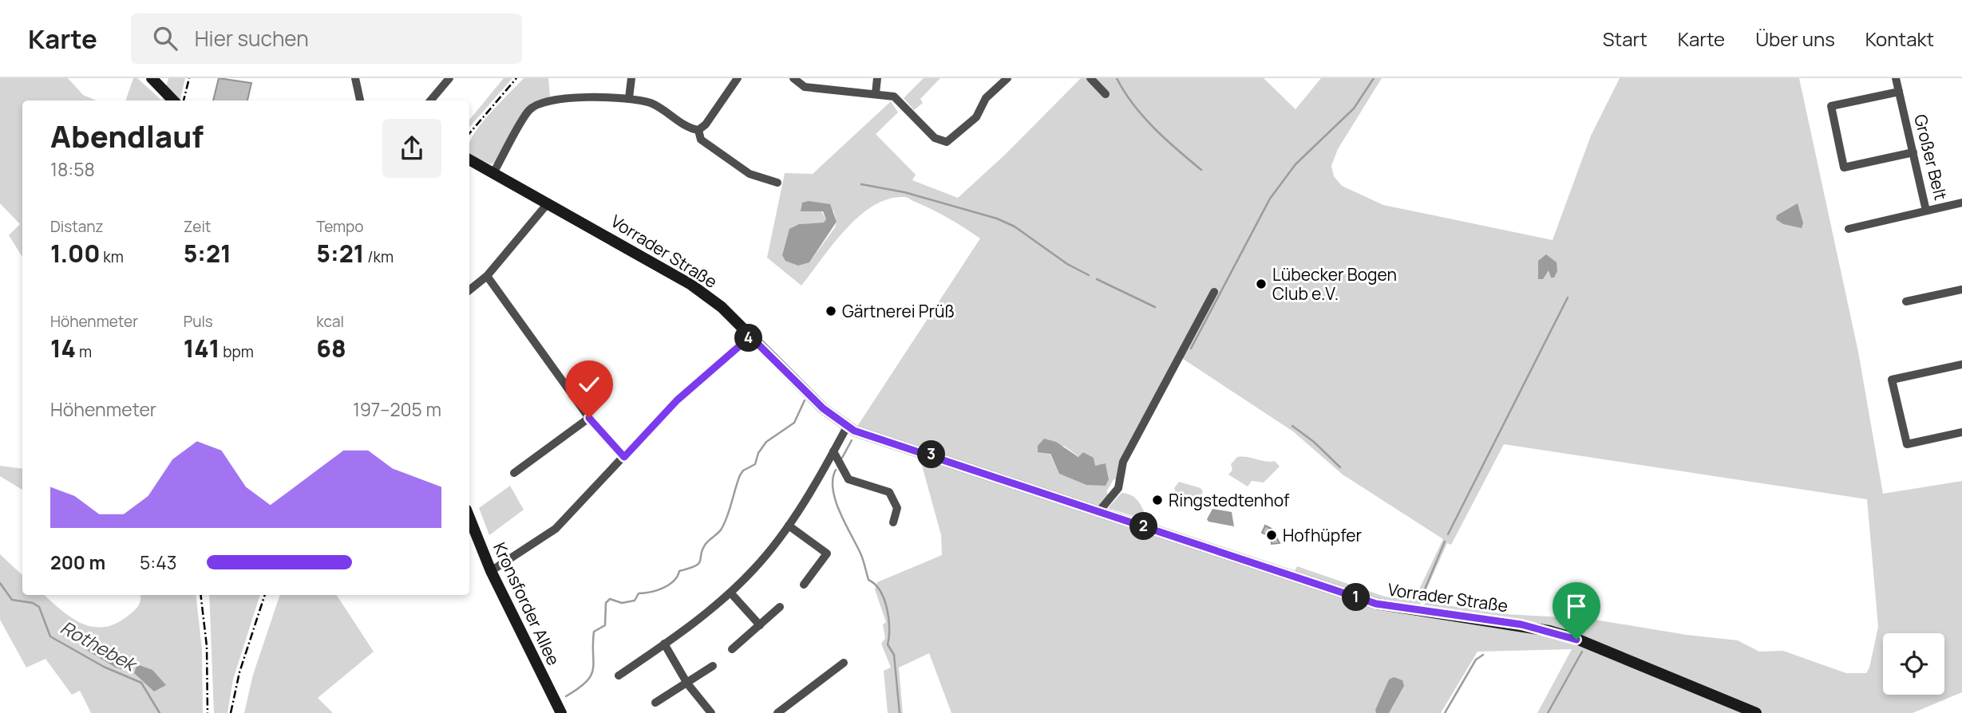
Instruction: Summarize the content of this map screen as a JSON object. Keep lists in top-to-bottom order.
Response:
{
  "streets": {
    "street": ["Großer Belt", "Vorrader Straße", "Kronsforder Allee"]
  },
  "water": ["Rothebek"],
  "places": [
    "Lübecker Bogen Club e.V.",
    "Gärtnerei Prüß",
    "Ringstedtenhof",
    "Hofhüpfer"
  ],
  "page": {
    "header": "Karte",
    "search": "Hier suchen",
    "nav": [
      "Start",
      "Karte",
      "Über uns",
      "Kontakt"
    ],
    "heading": ["Abendlauf", "18:58"],
    "stats": [
      ["Distanz", "1.00 km"],
      ["Zeit", "5:21"],
      ["Tempo", "5:21 /km"],
      ["Höhenmeter", "14 m"],
      ["Puls", "141 bpm"],
      ["kcal", "68"]
    ],
    "pins": [
      "4",
      "3",
      "2",
      "1"
    ],
    "chart": ["Höhenmeter", "197–205 m"],
    "list": [
      {
        "name": "200 m",
        "note": "5:43"
      }
    ]
  }
}
